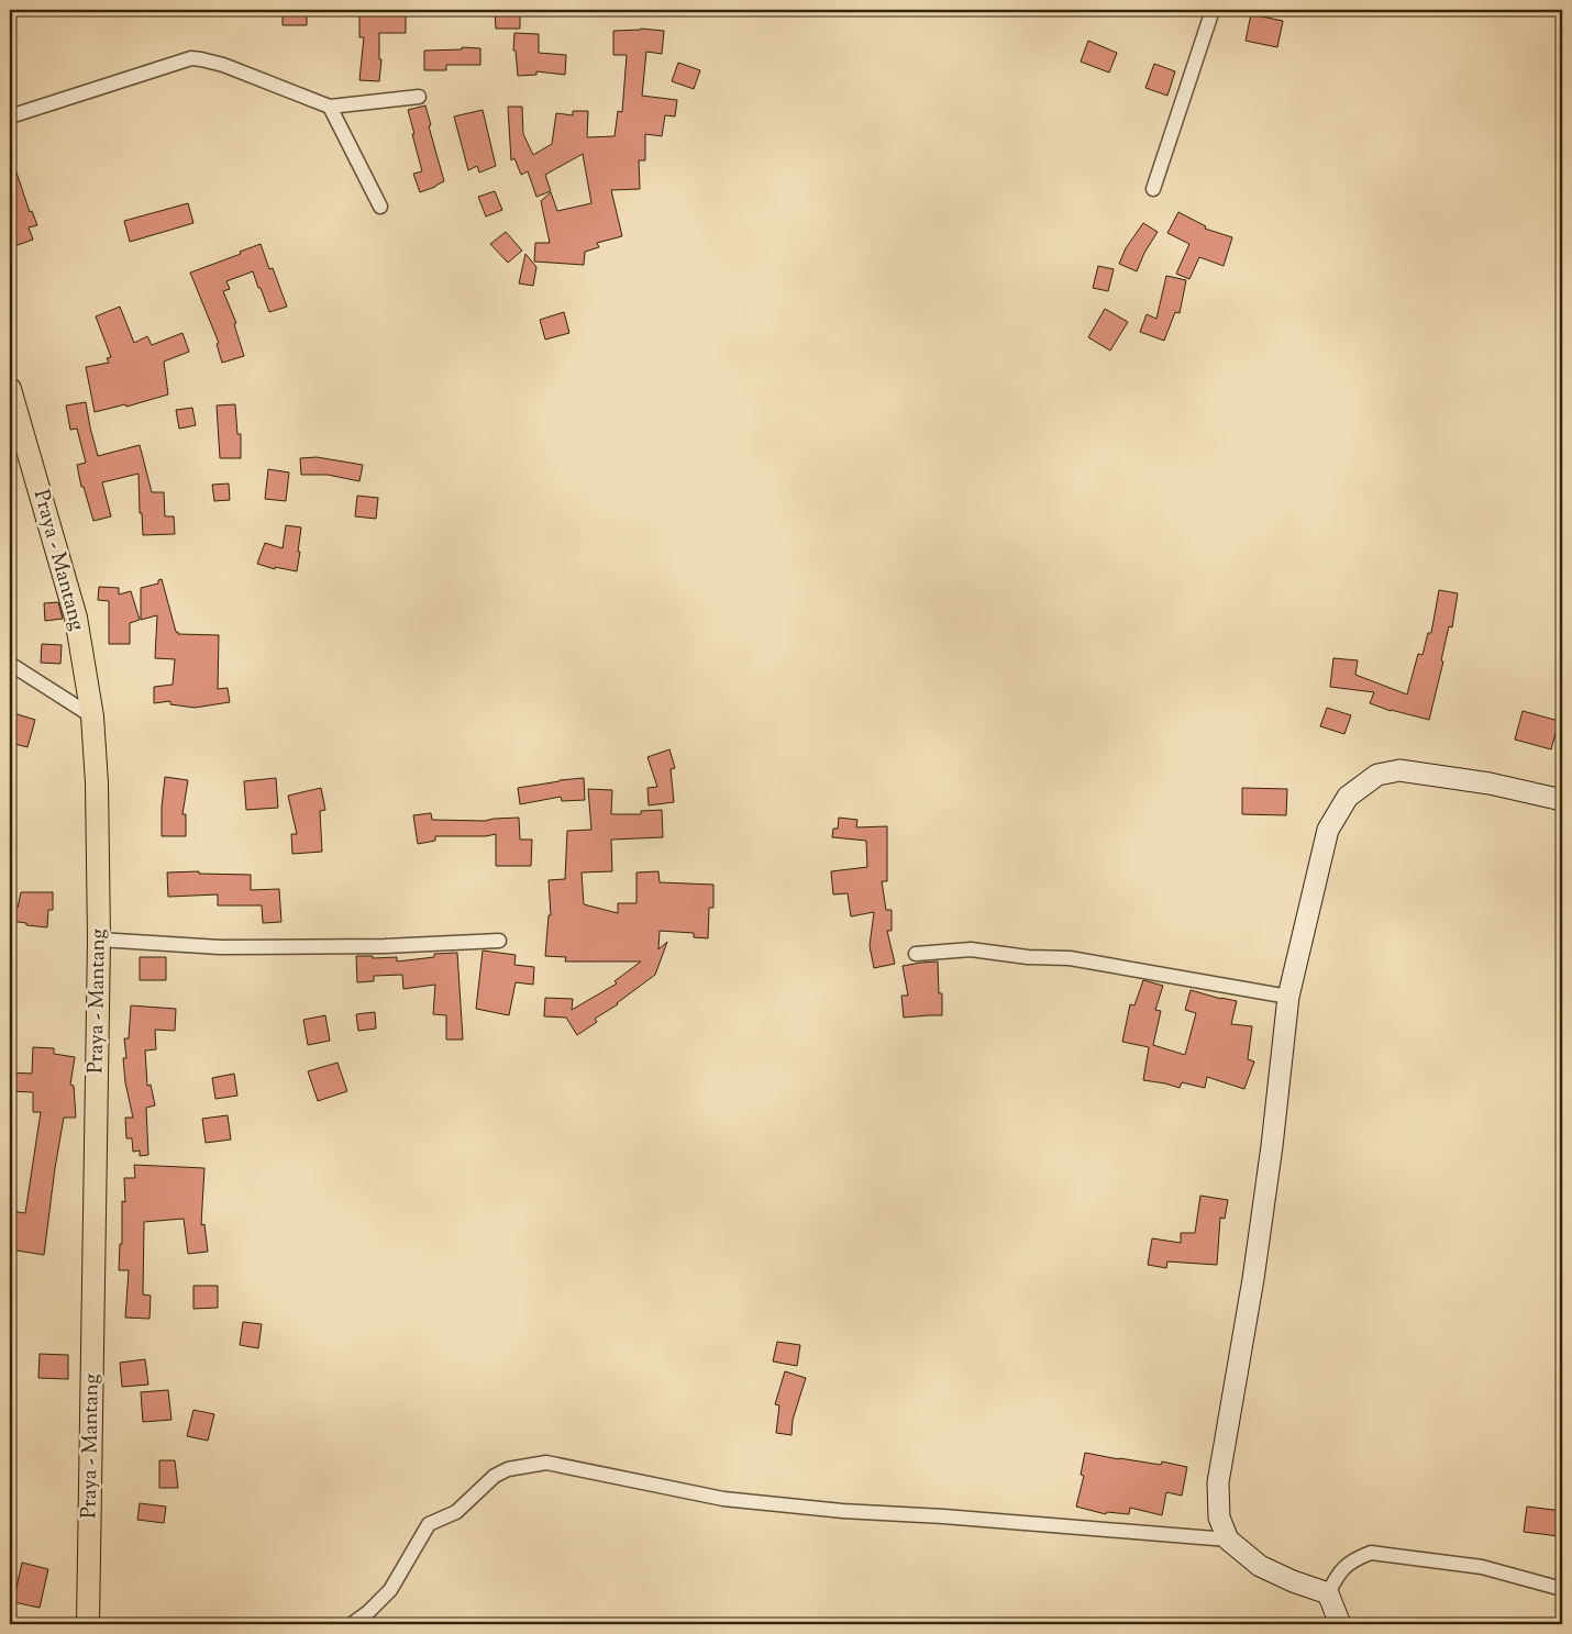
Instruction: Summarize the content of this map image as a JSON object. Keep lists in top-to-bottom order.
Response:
{
  "streets": {
    "main road": ["Praya - Mantang"]
  }
}
